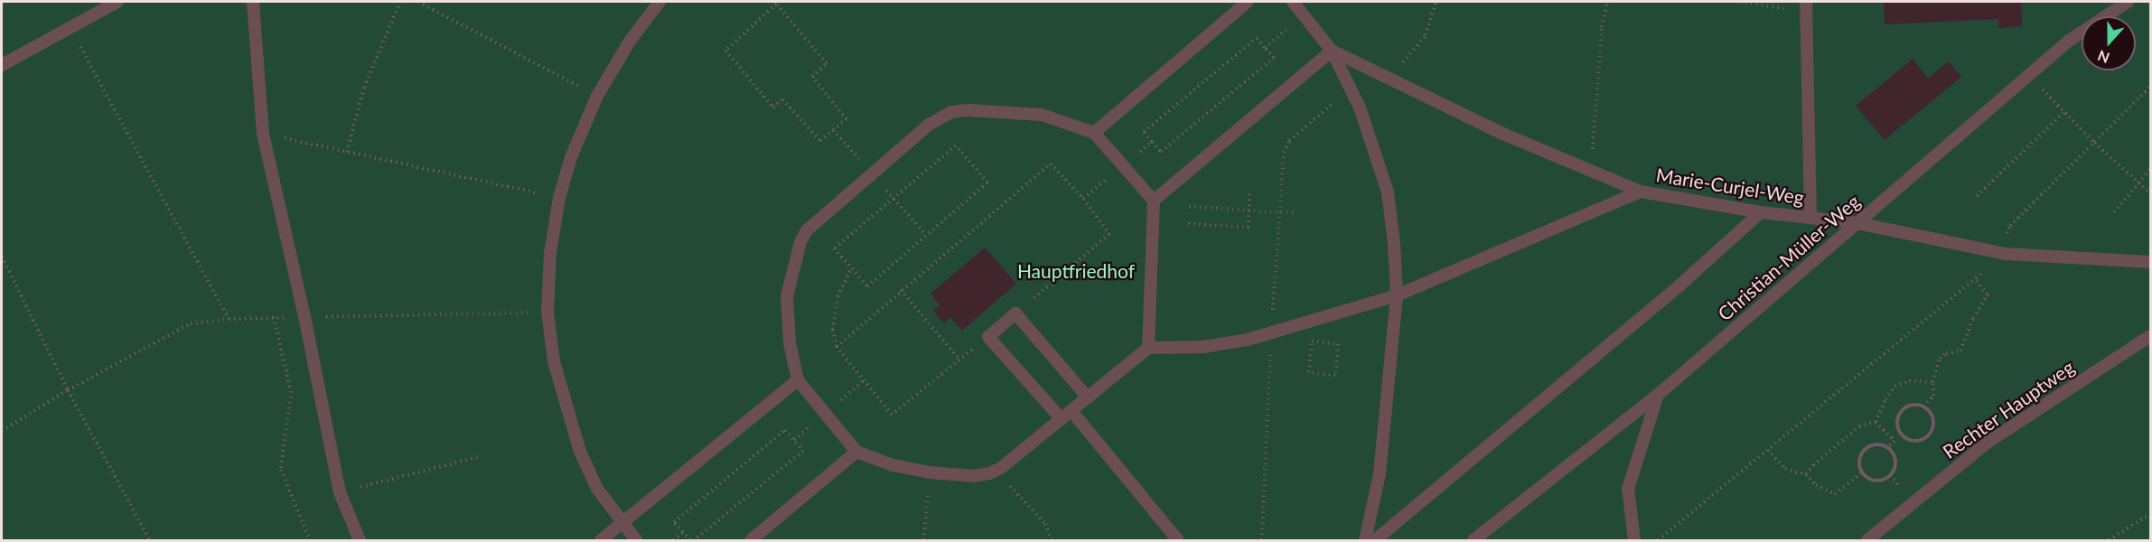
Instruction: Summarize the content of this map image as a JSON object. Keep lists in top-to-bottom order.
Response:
{
  "streets": {
    "lane": ["Marie-Curjel-Weg", "Christian-Müller-Weg", "Rechter Hauptweg"]
  },
  "crossings": [
    ["Marie-Curjel-Weg", "Christian-Müller-Weg"]
  ],
  "parks": ["Hauptfriedhof"],
  "north": "bottom"
}
